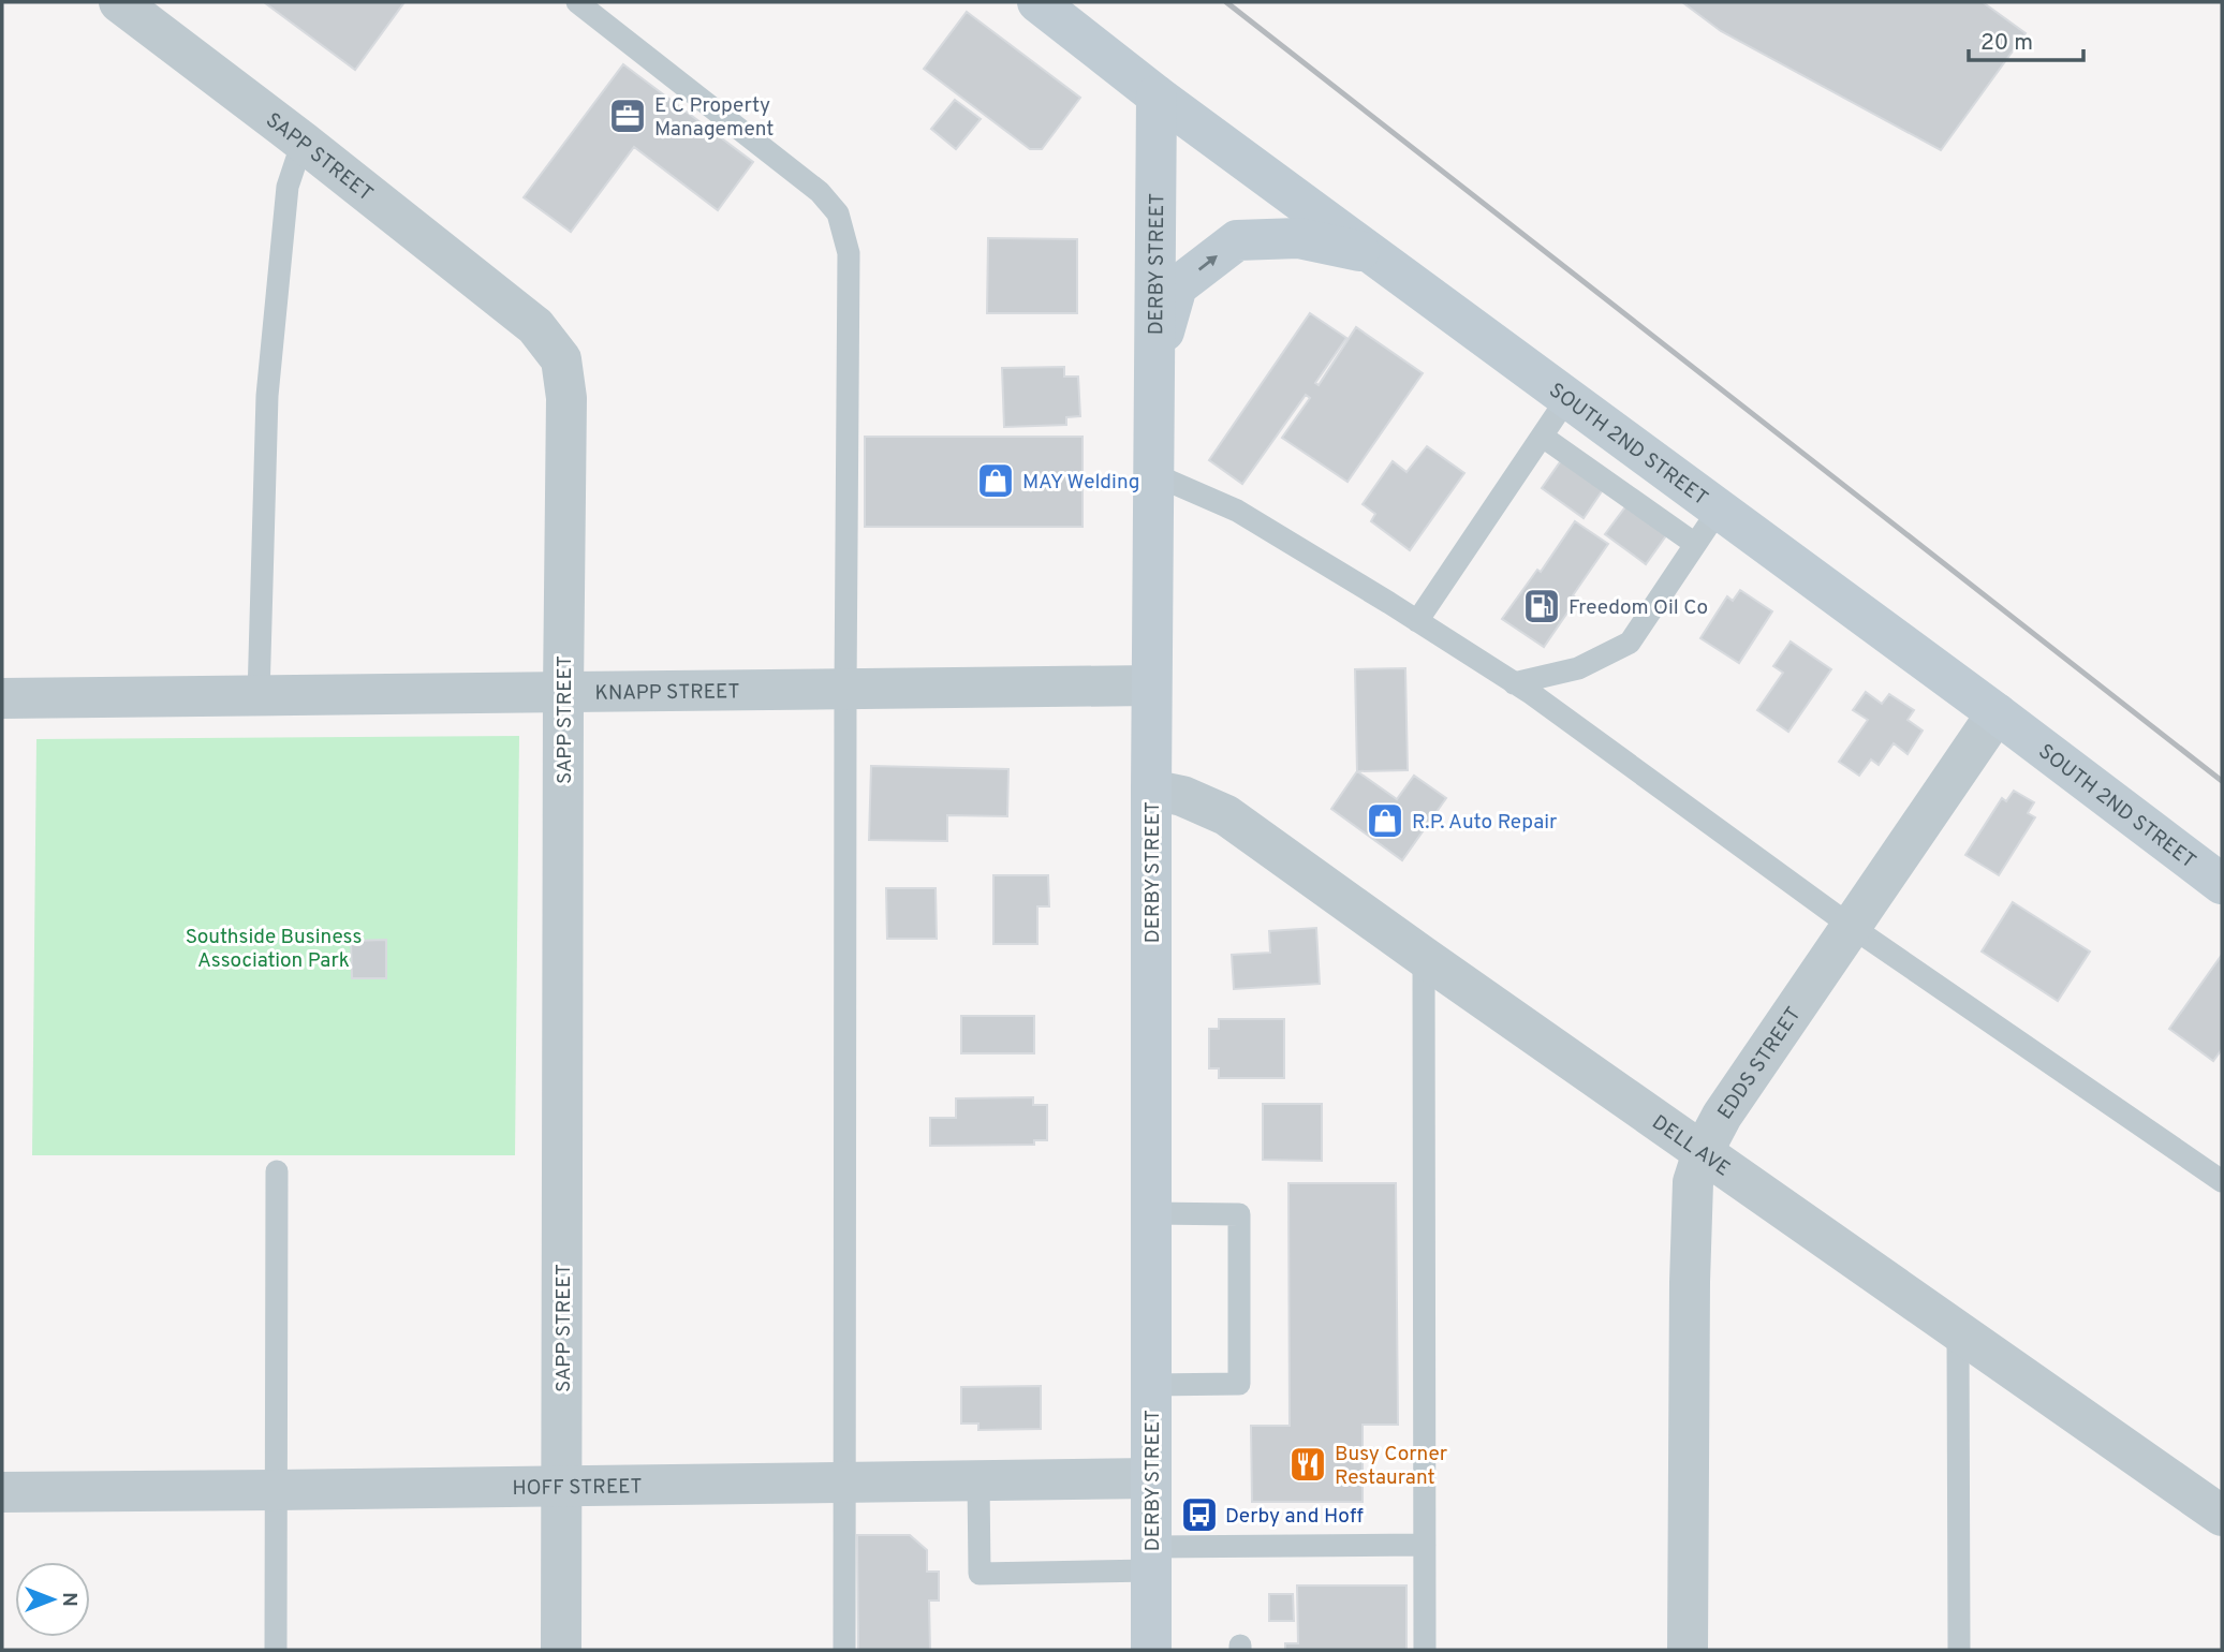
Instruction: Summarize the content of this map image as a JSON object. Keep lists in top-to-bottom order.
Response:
{
  "streets": {
    "main road": ["DERBY STREET", "SOUTH 2ND STREET"],
    "street": [
      "SAPP STREET",
      "KNAPP STREET",
      "EDDS STREET",
      "DELL AVE",
      "HOFF STREET"
    ]
  },
  "crossings": [
    ["SAPP STREET", "KNAPP STREET"],
    ["SAPP STREET", "HOFF STREET"],
    ["DERBY STREET", "SOUTH 2ND STREET"],
    ["DERBY STREET", "KNAPP STREET"],
    ["DERBY STREET", "DELL AVE"],
    ["DERBY STREET", "HOFF STREET"],
    ["SOUTH 2ND STREET", "EDDS STREET"],
    ["EDDS STREET", "DELL AVE"]
  ],
  "parks": ["Southside Business Association Park"],
  "places": {
    "office": ["E C Property Management"],
    "shop": ["MAY Welding", "R.P. Auto Repair"],
    "fuel station": ["Freedom Oil Co"],
    "restaurant": ["Busy Corner Restaurant"],
    "bus stop": ["Derby and Hoff"]
  },
  "scale_bar": "20 m",
  "north": "right"
}
